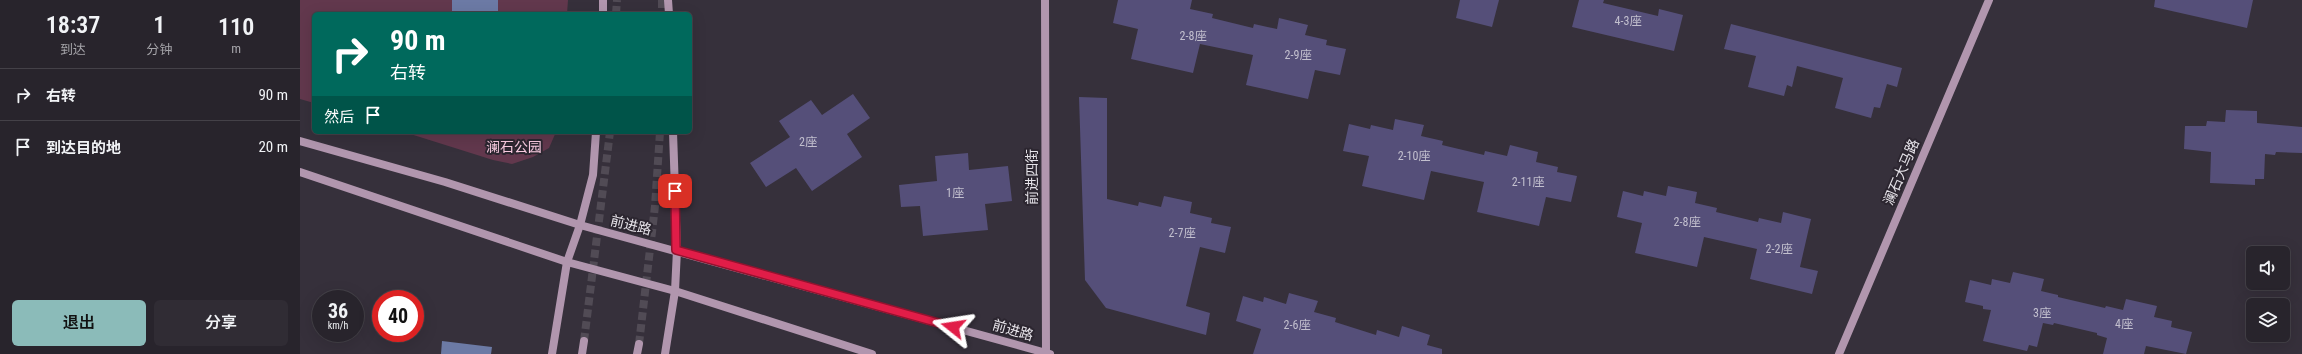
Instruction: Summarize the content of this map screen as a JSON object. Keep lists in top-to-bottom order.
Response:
{
  "streets": {
    "street": ["澜石大马路", "前进四街", "前进路"]
  },
  "crossings": [
    ["前进四街", "前进路"]
  ],
  "parks": ["澜石公园"],
  "house_numbers": [
    "4-3座",
    "2-8座",
    "2-9座",
    "2座",
    "2-10座",
    "2-11座",
    "1座",
    "2-8座",
    "2-7座",
    "2-2座",
    "3座",
    "4座",
    "2-6座"
  ],
  "page": {
    "eta": [
      "18:37",
      "到达",
      "1",
      "分钟",
      "110",
      "m"
    ],
    "turn": ["90 m", "右转"],
    "list": [
      {
        "name": "右转",
        "value": "90 m"
      },
      {
        "name": "到达目的地",
        "value": "20 m"
      }
    ],
    "then": "然后",
    "speed": "36 km/h",
    "limit": "40",
    "buttons": ["退出", "分享"]
  }
}
